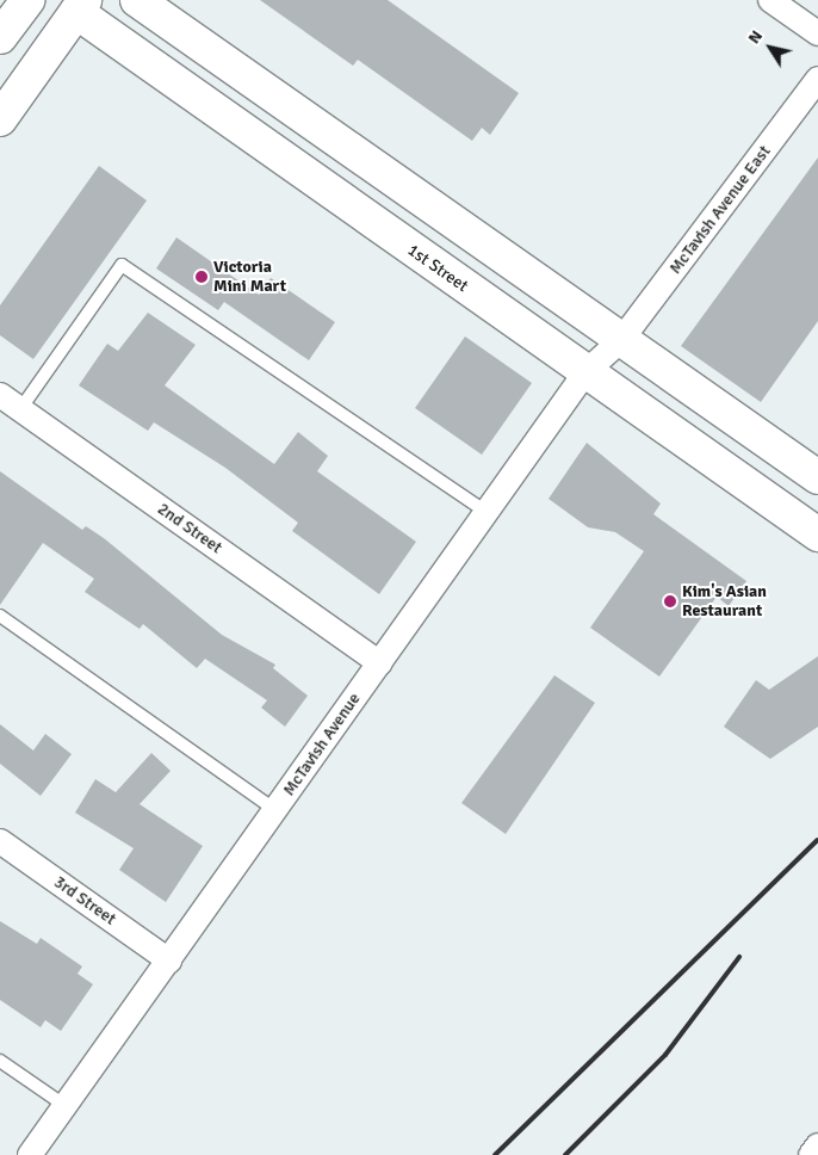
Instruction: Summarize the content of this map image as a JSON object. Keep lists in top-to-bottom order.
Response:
{
  "streets": {
    "main road": ["1st Street"],
    "street": [
      "McTavish Avenue East",
      "2nd Street",
      "McTavish Avenue",
      "3rd Street"
    ]
  },
  "crossings": [
    ["McTavish Avenue East", "McTavish Avenue"],
    ["1st Street", "McTavish Avenue"],
    ["2nd Street", "McTavish Avenue"],
    ["McTavish Avenue", "3rd Street"]
  ],
  "places": ["Victoria Mini Mart", "Kim's Asian Restaurant"],
  "north": "top left"
}
